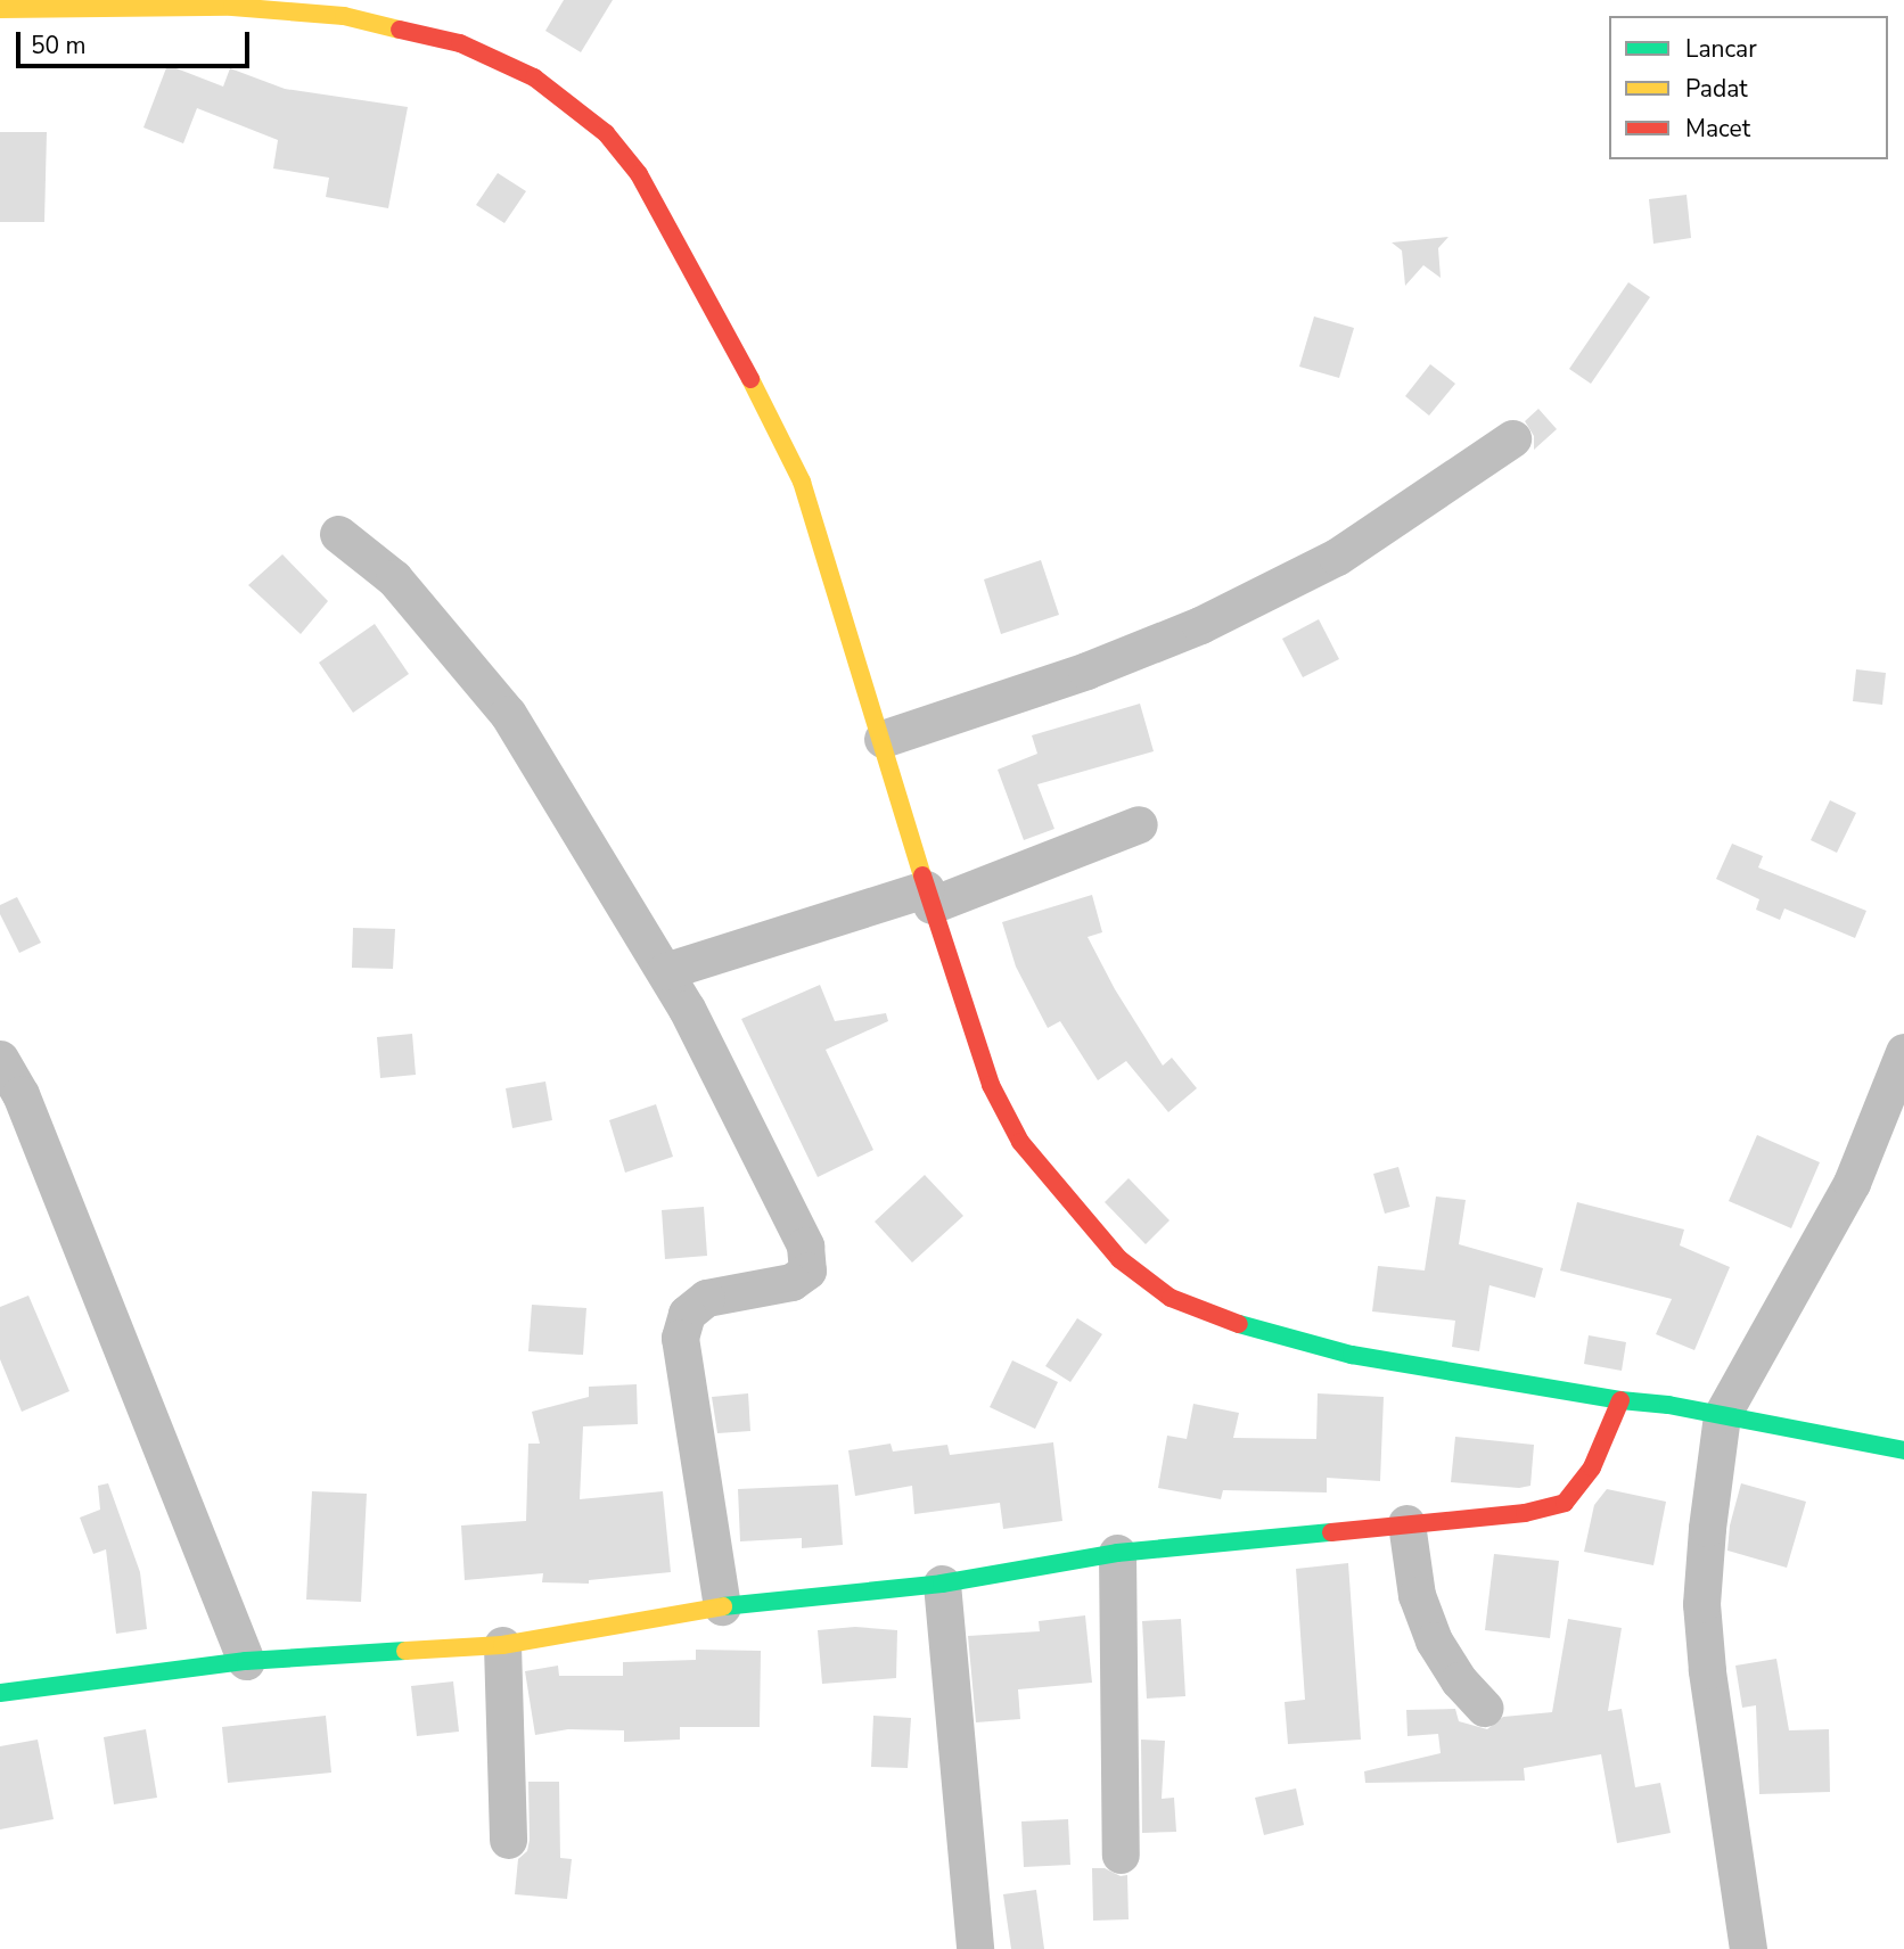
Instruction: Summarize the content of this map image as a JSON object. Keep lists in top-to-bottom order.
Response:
{
  "legend": ["Lancar", "Padat", "Macet"],
  "scale_bar": "50 m"
}
